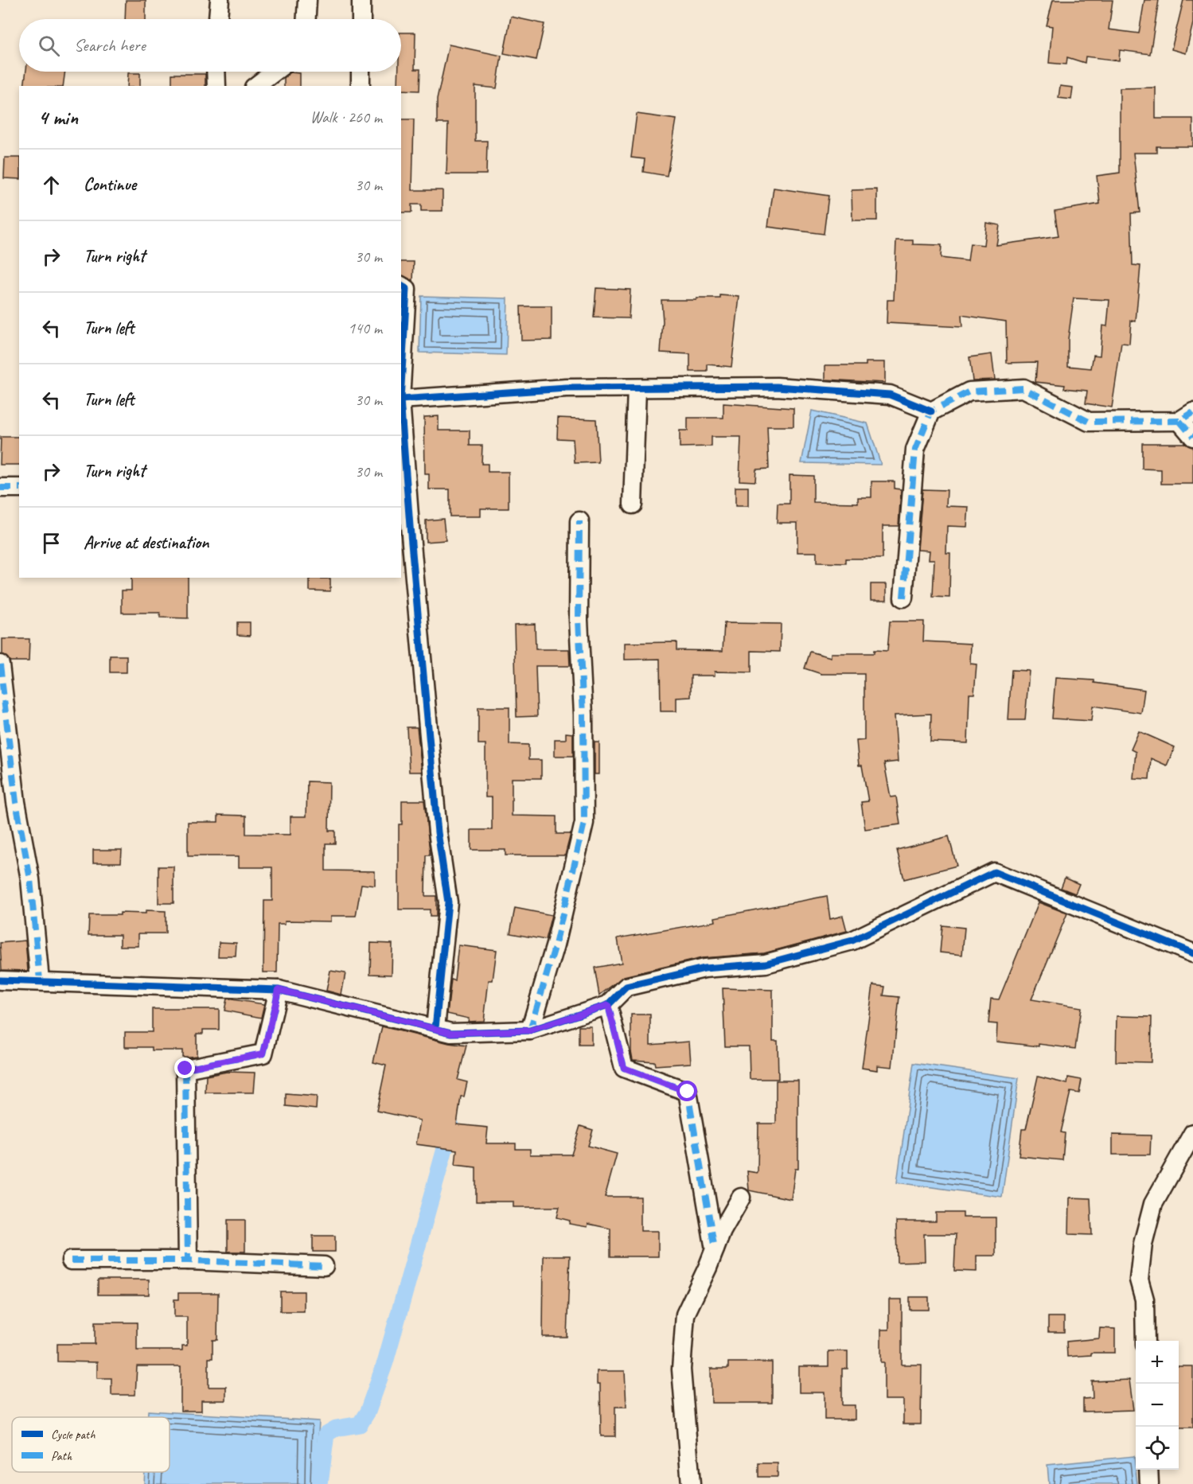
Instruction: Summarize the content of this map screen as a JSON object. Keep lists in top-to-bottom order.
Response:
{
  "legend": ["Cycle path", "Path"],
  "page": {
    "search": "Search here",
    "heading": ["4 min", "Walk · 260 m"],
    "list": [
      ["Continue", "30 m"],
      ["Turn right", "30 m"],
      ["Turn left", "140 m"],
      ["Turn left", "30 m"],
      ["Turn right", "30 m"],
      "Arrive at destination"
    ],
    "map_buttons": ["+", "−"]
  }
}
